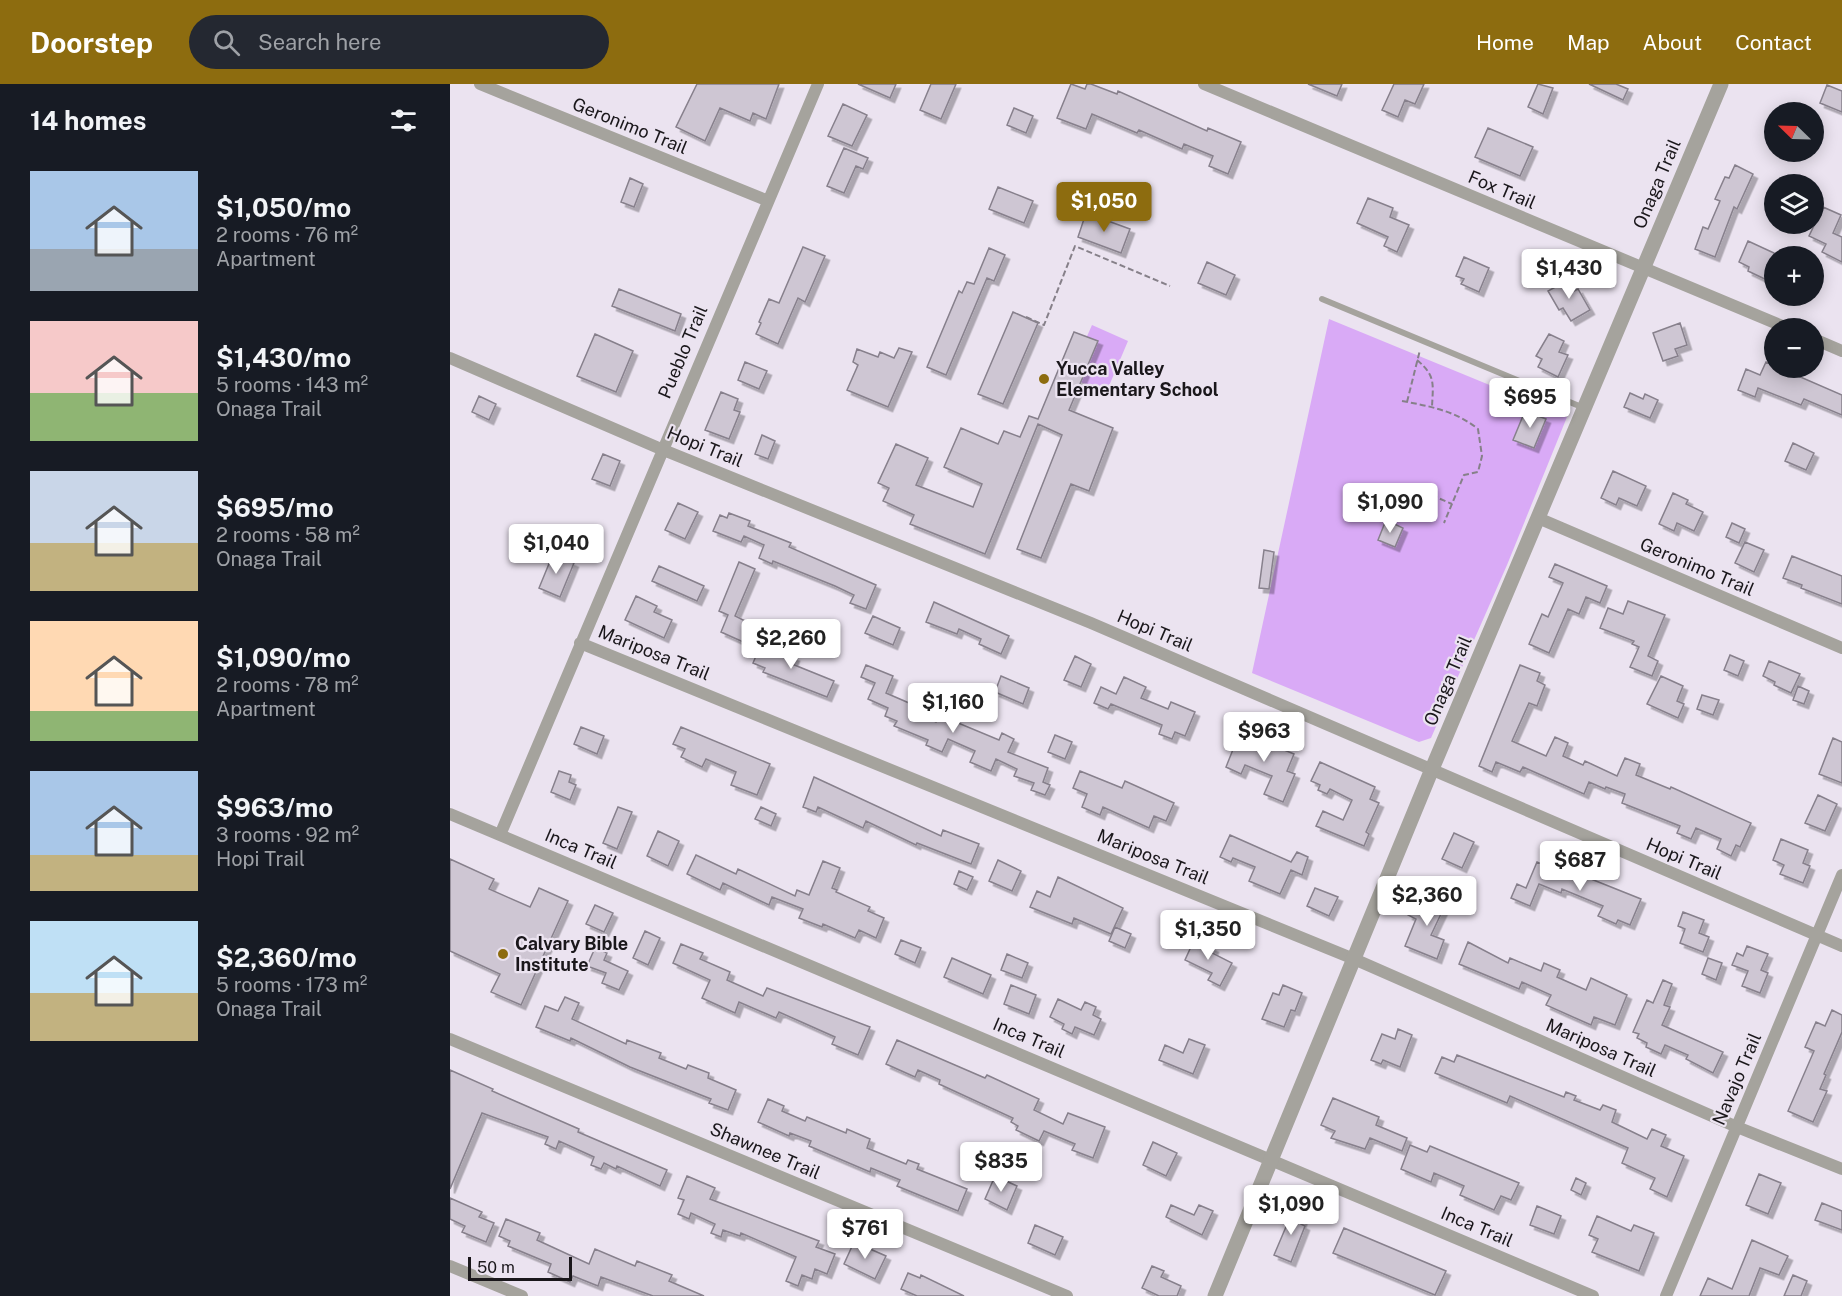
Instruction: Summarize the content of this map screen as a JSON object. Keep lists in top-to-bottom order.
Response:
{
  "streets": {
    "street": [
      "Geronimo Trail",
      "Onaga Trail",
      "Fox Trail",
      "Pueblo Trail",
      "Hopi Trail",
      "Mariposa Trail",
      "Inca Trail",
      "Navajo Trail",
      "Shawnee Trail"
    ]
  },
  "crossings": [
    ["Geronimo Trail", "Onaga Trail"],
    ["Geronimo Trail", "Pueblo Trail"],
    ["Onaga Trail", "Fox Trail"],
    ["Onaga Trail", "Hopi Trail"],
    ["Onaga Trail", "Mariposa Trail"],
    ["Onaga Trail", "Inca Trail"],
    ["Pueblo Trail", "Hopi Trail"],
    ["Pueblo Trail", "Mariposa Trail"],
    ["Pueblo Trail", "Inca Trail"],
    ["Hopi Trail", "Navajo Trail"],
    ["Mariposa Trail", "Navajo Trail"]
  ],
  "places": ["Yucca Valley Elementary School", "Calvary Bible Institute"],
  "scale_bar": "50 m",
  "north": "top left",
  "page": {
    "header": "Doorstep",
    "search": "Search here",
    "nav": [
      "Home",
      "Map",
      "About",
      "Contact"
    ],
    "heading": "14 homes",
    "map_buttons": ["+", "−"],
    "list": [
      {
        "name": "$1,050/mo",
        "note": "2 rooms · 76 m² · Apartment"
      },
      {
        "name": "$1,430/mo",
        "note": "5 rooms · 143 m² · Onaga Trail"
      },
      {
        "name": "$695/mo",
        "note": "2 rooms · 58 m² · Onaga Trail"
      },
      {
        "name": "$1,090/mo",
        "note": "2 rooms · 78 m² · Apartment"
      },
      {
        "name": "$963/mo",
        "note": "3 rooms · 92 m² · Hopi Trail"
      },
      {
        "name": "$2,360/mo",
        "note": "5 rooms · 173 m² · Onaga Trail"
      }
    ],
    "price": [
      "$1,050",
      "$1,430",
      "$695",
      "$1,090",
      "$1,040",
      "$2,260",
      "$1,160",
      "$963",
      "$687",
      "$2,360",
      "$1,350",
      "$835",
      "$1,090",
      "$761"
    ],
    "scale": "50 m"
  }
}
